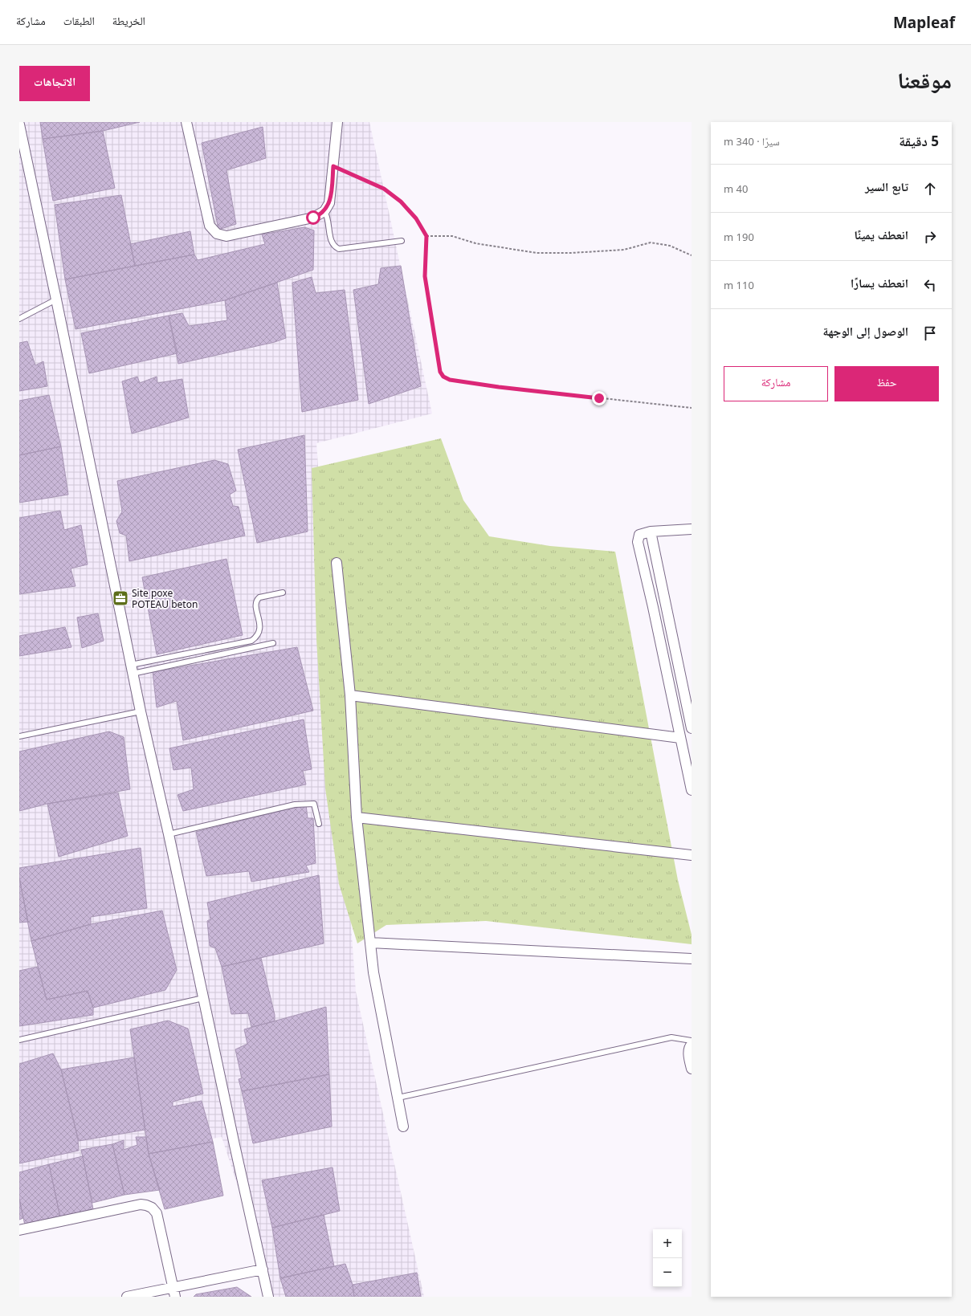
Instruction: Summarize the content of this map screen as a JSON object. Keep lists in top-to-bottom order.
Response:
{
  "places": {
    "office": ["Site poxe POTEAU beton"]
  },
  "page": {
    "header": "Mapleaf",
    "nav": ["الخريطة", "الطبقات", "مشاركة"],
    "title": "موقعنا",
    "buttons": [
      "الاتجاهات",
      ["حفظ", "مشاركة"]
    ],
    "heading": ["5 دقيقة", "سيرًا · 340 m"],
    "list": [
      ["تابع السير", "40 m"],
      ["انعطف يمينًا", "190 m"],
      ["انعطف يسارًا", "110 m"],
      "الوصول إلى الوجهة"
    ],
    "map_buttons": ["+", "−"]
  }
}
